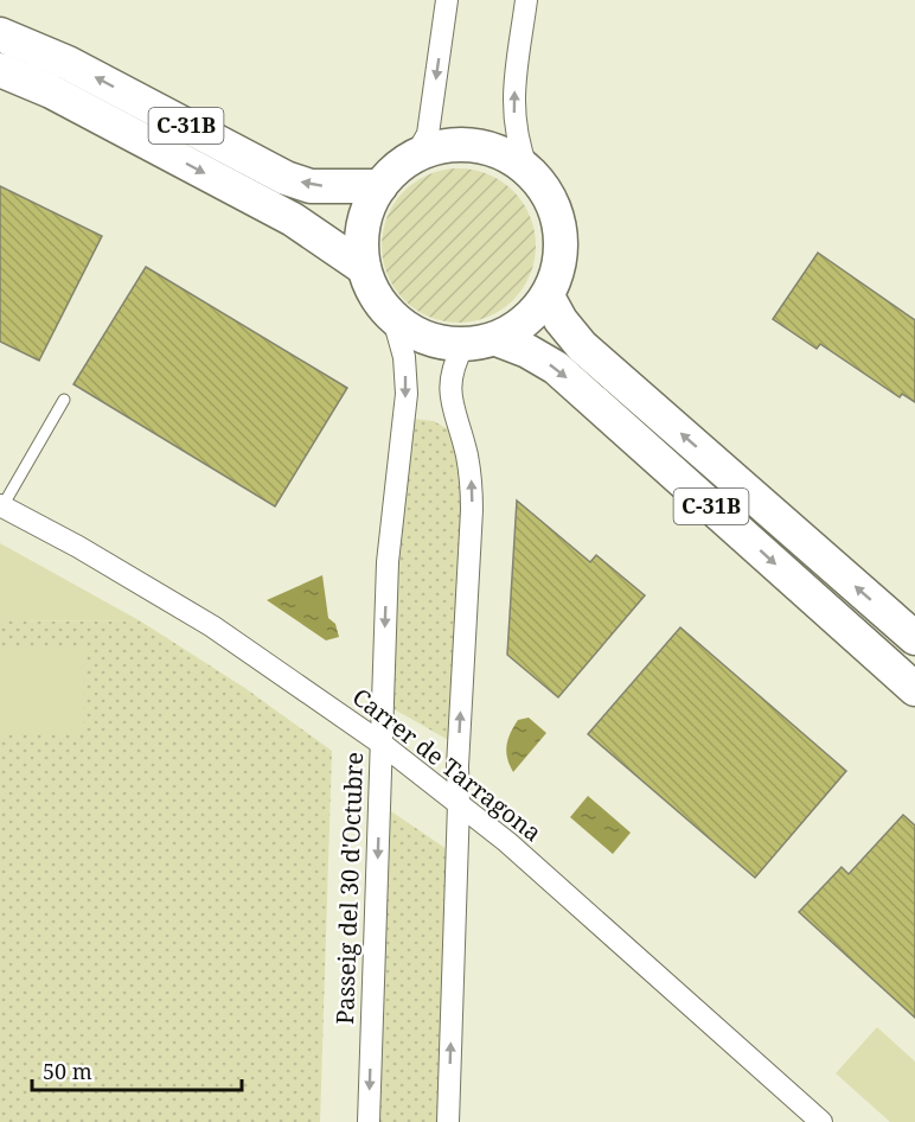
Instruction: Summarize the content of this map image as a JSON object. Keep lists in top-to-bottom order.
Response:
{
  "streets": {
    "main road": ["C-31B"],
    "street": ["Carrer de Tarragona", "Passeig del 30 d'Octubre"]
  },
  "crossings": [
    ["C-31B", "Passeig del 30 d'Octubre"],
    ["Carrer de Tarragona", "Passeig del 30 d'Octubre"]
  ],
  "scale_bar": "50 m"
}
